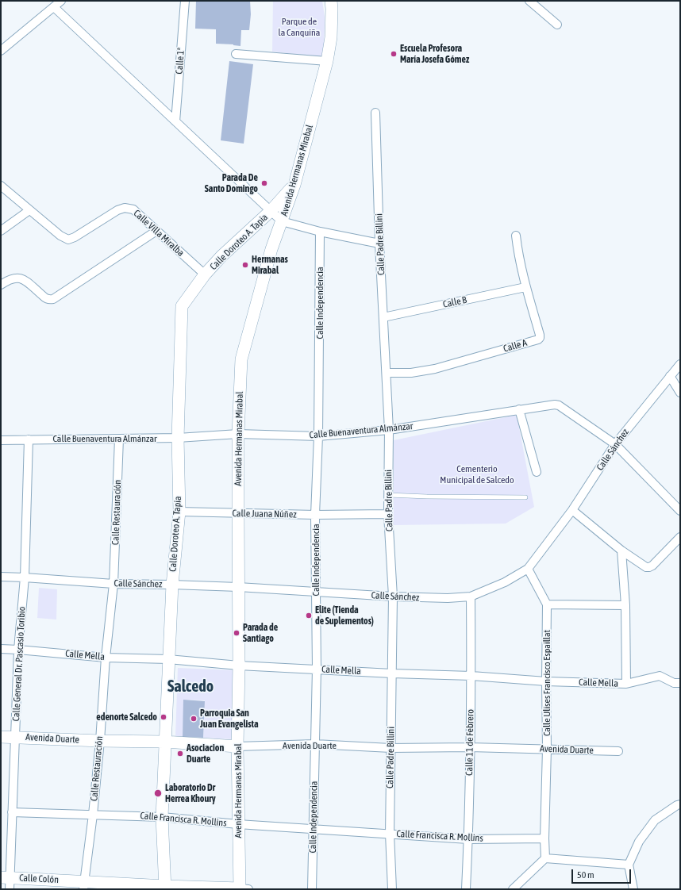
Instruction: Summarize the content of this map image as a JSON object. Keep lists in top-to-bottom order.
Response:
{
  "streets": {
    "main road": [
      "Avenida Hermanas Mirabal",
      "Calle Doroteo A. Tapia",
      "Avenida Duarte",
      "Calle Colón"
    ],
    "street": [
      "Calle 1ª",
      "Calle Villa Miralba",
      "Calle Padre Billini",
      "Calle B",
      "Calle Independencia",
      "Calle A",
      "Calle Buenaventura Almánzar",
      "Calle Sánchez",
      "Calle Restauración",
      "Calle Juana Núñez",
      "Calle Mella",
      "Calle General Dr. Pascasio Toribio",
      "Calle Ulises Francisco Espaillat",
      "Calle 11 de Febrero",
      "Calle Francisca R. Mollins"
    ]
  },
  "crossings": [
    ["Avenida Hermanas Mirabal", "Calle Doroteo A. Tapia"],
    ["Avenida Hermanas Mirabal", "Calle Buenaventura Almánzar"],
    ["Avenida Hermanas Mirabal", "Calle Sánchez"],
    ["Avenida Hermanas Mirabal", "Calle Juana Núñez"],
    ["Avenida Hermanas Mirabal", "Calle Mella"],
    ["Avenida Hermanas Mirabal", "Avenida Duarte"],
    ["Avenida Hermanas Mirabal", "Calle Francisca R. Mollins"],
    ["Avenida Hermanas Mirabal", "Calle Colón"],
    ["Calle Villa Miralba", "Calle Doroteo A. Tapia"],
    ["Calle Doroteo A. Tapia", "Calle Buenaventura Almánzar"],
    ["Calle Doroteo A. Tapia", "Calle Sánchez"],
    ["Calle Doroteo A. Tapia", "Calle Juana Núñez"],
    ["Calle Doroteo A. Tapia", "Calle Mella"],
    ["Calle Doroteo A. Tapia", "Avenida Duarte"],
    ["Calle Doroteo A. Tapia", "Calle Francisca R. Mollins"],
    ["Calle Doroteo A. Tapia", "Calle Colón"],
    ["Calle Padre Billini", "Calle B"],
    ["Calle Padre Billini", "Calle A"],
    ["Calle Padre Billini", "Calle Buenaventura Almánzar"],
    ["Calle Padre Billini", "Calle Sánchez"],
    ["Calle Padre Billini", "Calle Juana Núñez"],
    ["Calle Padre Billini", "Calle Mella"],
    ["Calle Padre Billini", "Avenida Duarte"],
    ["Calle Padre Billini", "Calle Francisca R. Mollins"],
    ["Calle B", "Calle A"],
    ["Calle Independencia", "Calle Buenaventura Almánzar"],
    ["Calle Independencia", "Calle Sánchez"],
    ["Calle Independencia", "Calle Juana Núñez"],
    ["Calle Independencia", "Calle Mella"],
    ["Calle Independencia", "Avenida Duarte"],
    ["Calle Independencia", "Calle Francisca R. Mollins"],
    ["Calle Buenaventura Almánzar", "Calle Sánchez"],
    ["Calle Buenaventura Almánzar", "Calle Restauración"],
    ["Calle Buenaventura Almánzar", "Calle General Dr. Pascasio Toribio"],
    ["Calle Sánchez", "Calle Restauración"],
    ["Calle Sánchez", "Calle General Dr. Pascasio Toribio"],
    ["Calle Sánchez", "Calle Ulises Francisco Espaillat"],
    ["Calle Sánchez", "Calle 11 de Febrero"],
    ["Calle Restauración", "Calle Mella"],
    ["Calle Restauración", "Avenida Duarte"],
    ["Calle Restauración", "Calle Francisca R. Mollins"],
    ["Calle Restauración", "Calle Colón"],
    ["Calle Mella", "Calle General Dr. Pascasio Toribio"],
    ["Calle Mella", "Calle Ulises Francisco Espaillat"],
    ["Calle Mella", "Calle 11 de Febrero"],
    ["Calle General Dr. Pascasio Toribio", "Avenida Duarte"],
    ["Calle General Dr. Pascasio Toribio", "Calle Francisca R. Mollins"],
    ["Calle General Dr. Pascasio Toribio", "Calle Colón"],
    ["Calle Ulises Francisco Espaillat", "Avenida Duarte"],
    ["Calle Ulises Francisco Espaillat", "Calle Francisca R. Mollins"],
    ["Avenida Duarte", "Calle 11 de Febrero"],
    ["Calle 11 de Febrero", "Calle Francisca R. Mollins"]
  ],
  "districts": ["Salcedo"],
  "parks": ["Parque de la Canquiña", "Cementerio Municipal de Salcedo"],
  "places": [
    "Escuela Profesora María Josefa Gómez",
    "Parada De Santo Domingo",
    "Hermanas Mirabal",
    "Elite (Tienda de Suplementos)",
    "Parada de Santiago",
    "edenorte Salcedo",
    "Parroquia San Juan Evangelista",
    "Asociacion Duarte",
    "Laboratorio Dr Herrea Khoury"
  ],
  "scale_bar": "50 m"
}
